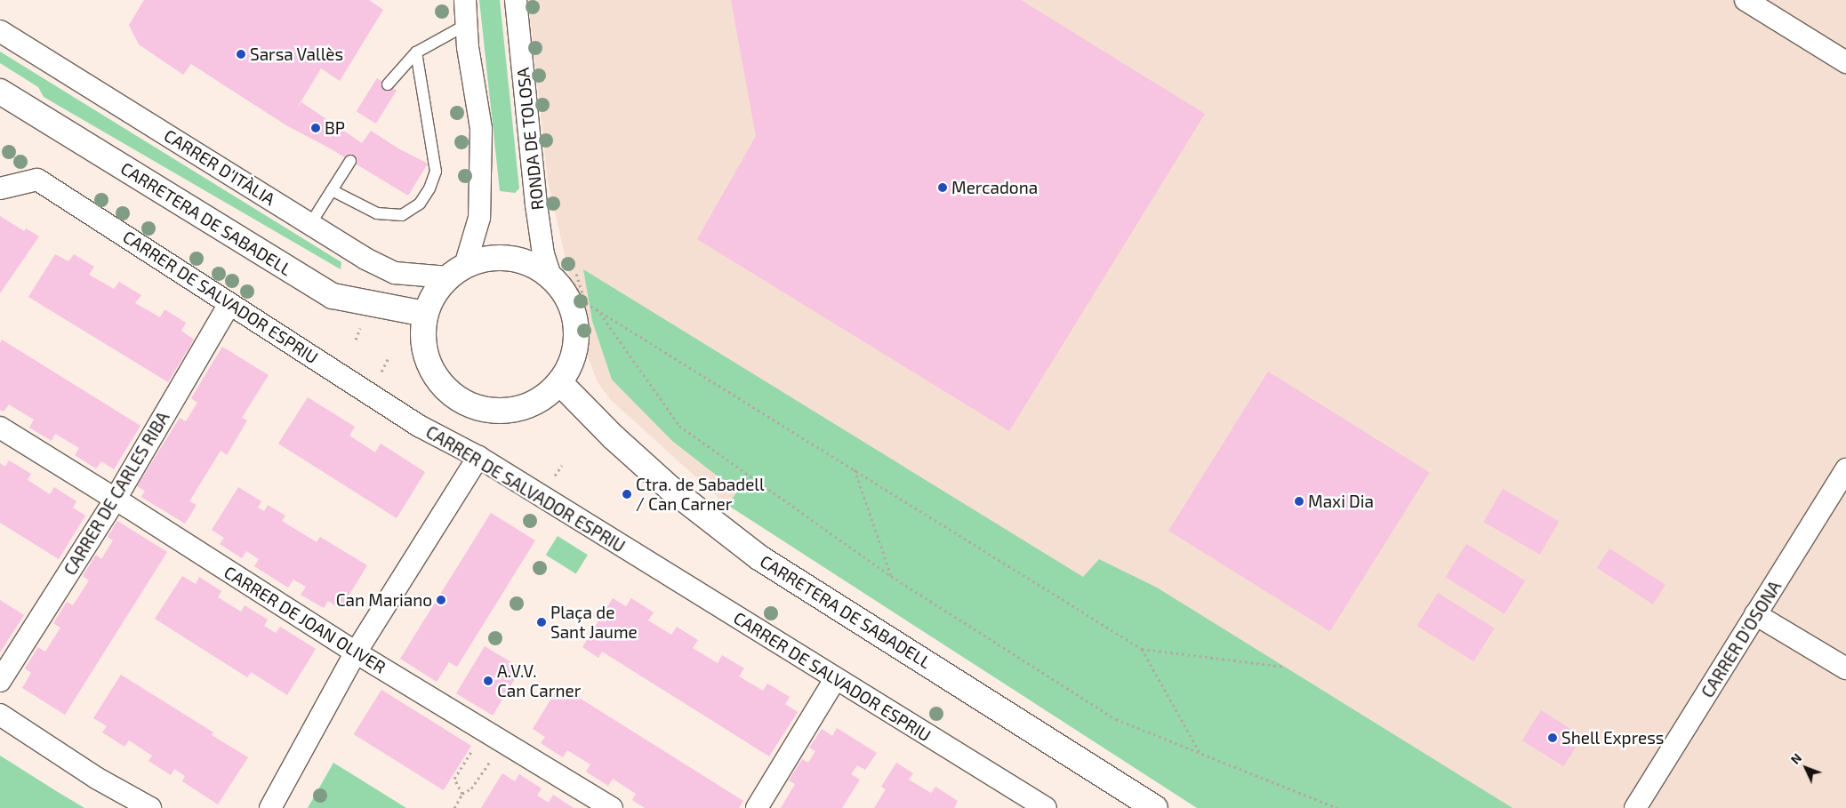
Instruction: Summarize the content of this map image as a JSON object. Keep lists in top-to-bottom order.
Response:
{
  "streets": {
    "street": [
      "RONDA DE TOLOSA",
      "CARRER D'ITÀLIA",
      "CARRETERA DE SABADELL",
      "CARRER DE SALVADOR ESPRIU",
      "CARRER DE CARLES RIBA",
      "CARRER DE JOAN OLIVER",
      "CARRER D'OSONA"
    ]
  },
  "crossings": [
    ["RONDA DE TOLOSA", "CARRER D'ITÀLIA"],
    ["RONDA DE TOLOSA", "CARRETERA DE SABADELL"],
    ["CARRER D'ITÀLIA", "CARRETERA DE SABADELL"],
    ["CARRER DE SALVADOR ESPRIU", "CARRER DE CARLES RIBA"],
    ["CARRER DE CARLES RIBA", "CARRER DE JOAN OLIVER"]
  ],
  "places": [
    "Sarsa Vallès",
    "BP",
    "Mercadona",
    "Ctra. de Sabadell / Can Carner",
    "Maxi Dia",
    "Can Mariano",
    "Plaça de Sant Jaume",
    "A.V.V. Can Carner",
    "Shell Express"
  ],
  "north": "top left"
}
